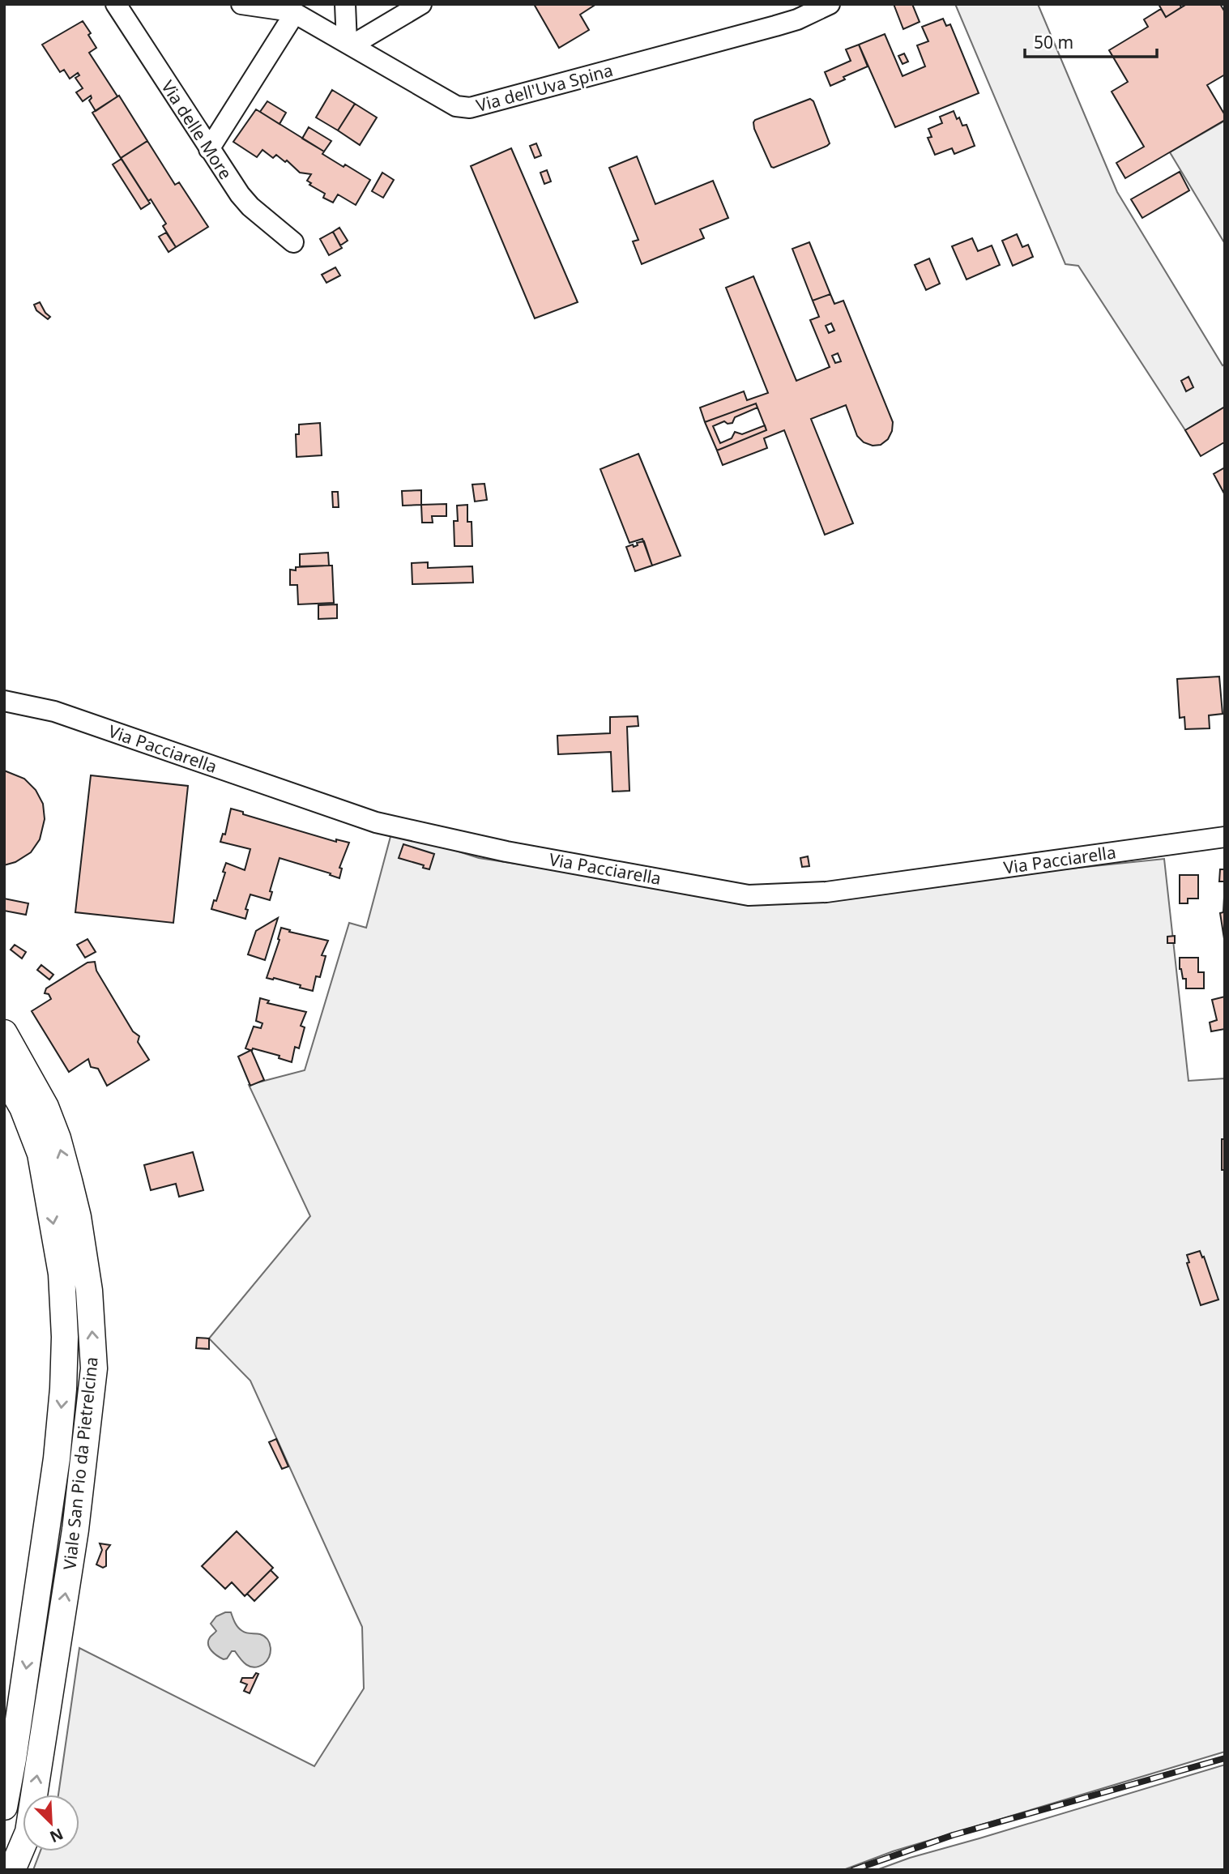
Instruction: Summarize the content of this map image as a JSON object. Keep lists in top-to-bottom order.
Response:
{
  "streets": {
    "main road": ["Viale San Pio da Pietrelcina"],
    "street": ["Via dell'Uva Spina", "Via delle More", "Via Pacciarella"]
  },
  "scale_bar": "50 m",
  "north": "bottom right"
}
